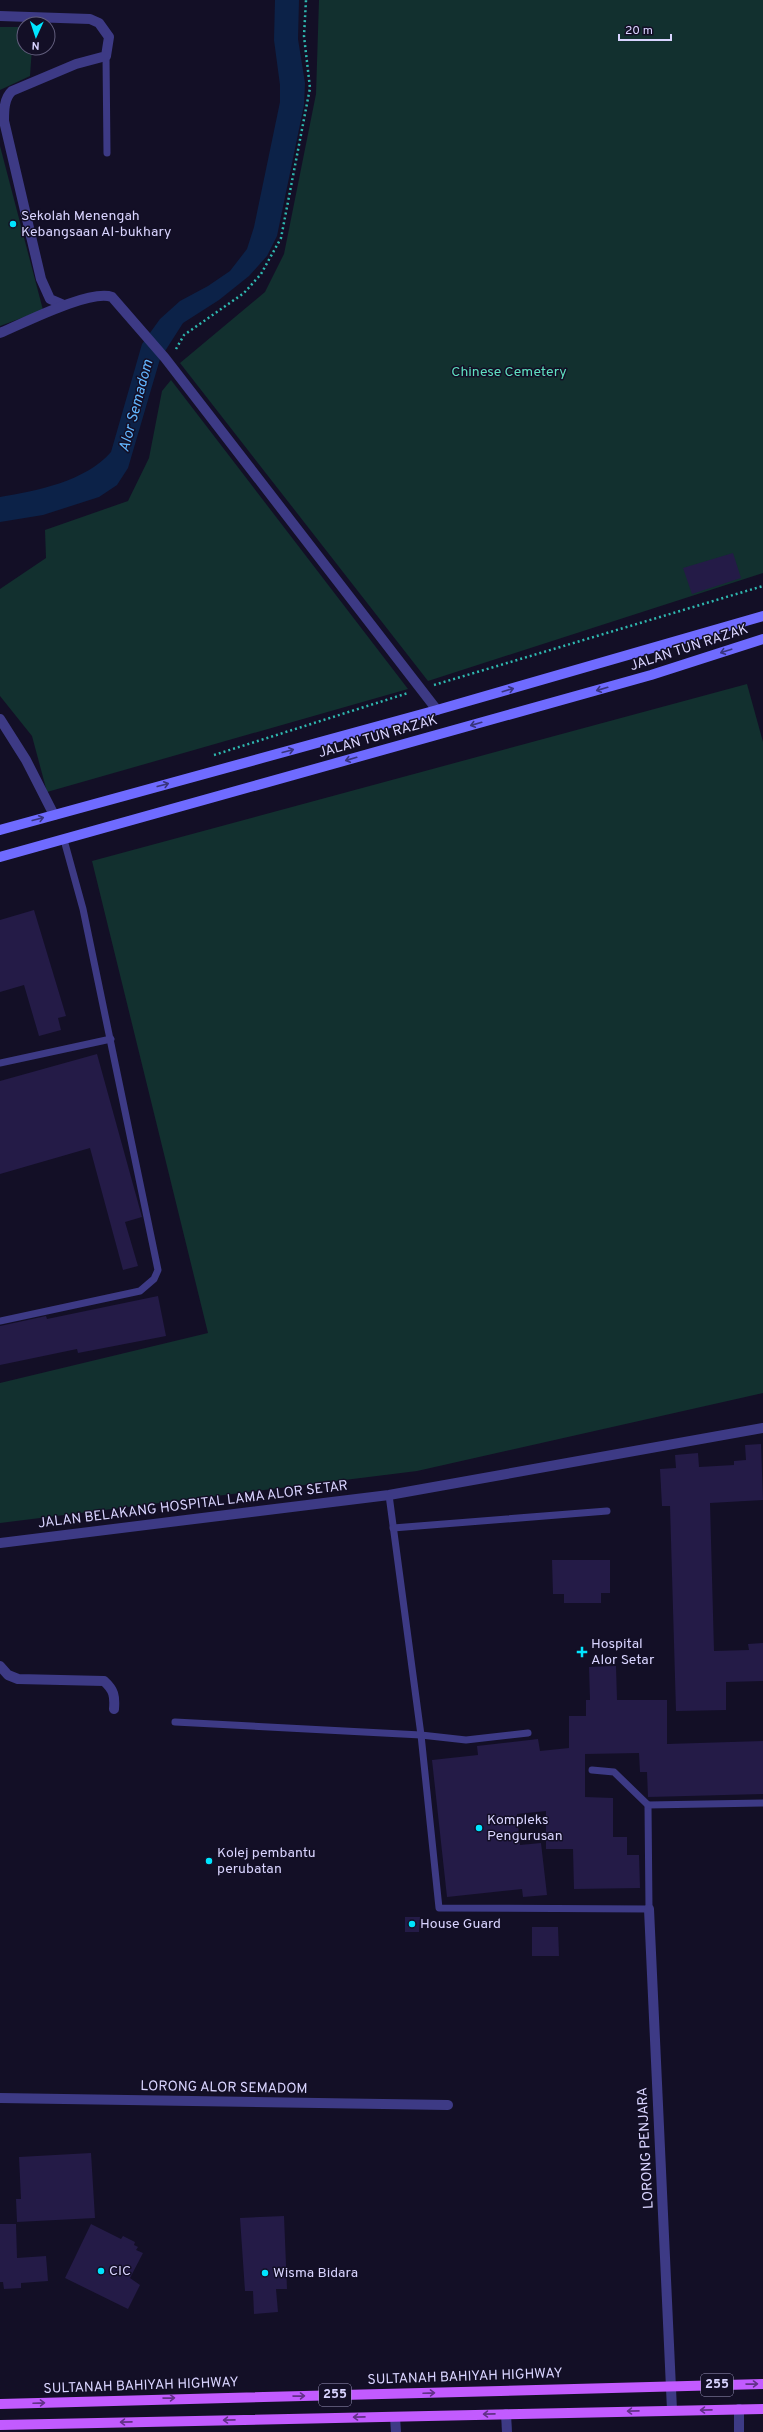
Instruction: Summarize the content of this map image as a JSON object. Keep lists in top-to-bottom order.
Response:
{
  "streets": {
    "main road": ["JALAN TUN RAZAK", "SULTANAH BAHIYAH HIGHWAY", "255"],
    "street": ["JALAN BELAKANG HOSPITAL LAMA ALOR SETAR", "LORONG ALOR SEMADOM", "LORONG PENJARA"]
  },
  "crossings": [
    ["LORONG PENJARA", "SULTANAH BAHIYAH HIGHWAY"],
    ["LORONG PENJARA", "255"]
  ],
  "water": ["Alor Semadom"],
  "parks": ["Chinese Cemetery"],
  "places": {
    "other": [
      "Sekolah Menengah Kebangsaan Al-bukhary",
      "Kompleks Pengurusan",
      "Kolej pembantu perubatan",
      "House Guard",
      "CIC",
      "Wisma Bidara"
    ],
    "health": ["Hospital Alor Setar"]
  },
  "scale_bar": "20 m",
  "north": "bottom"
}
